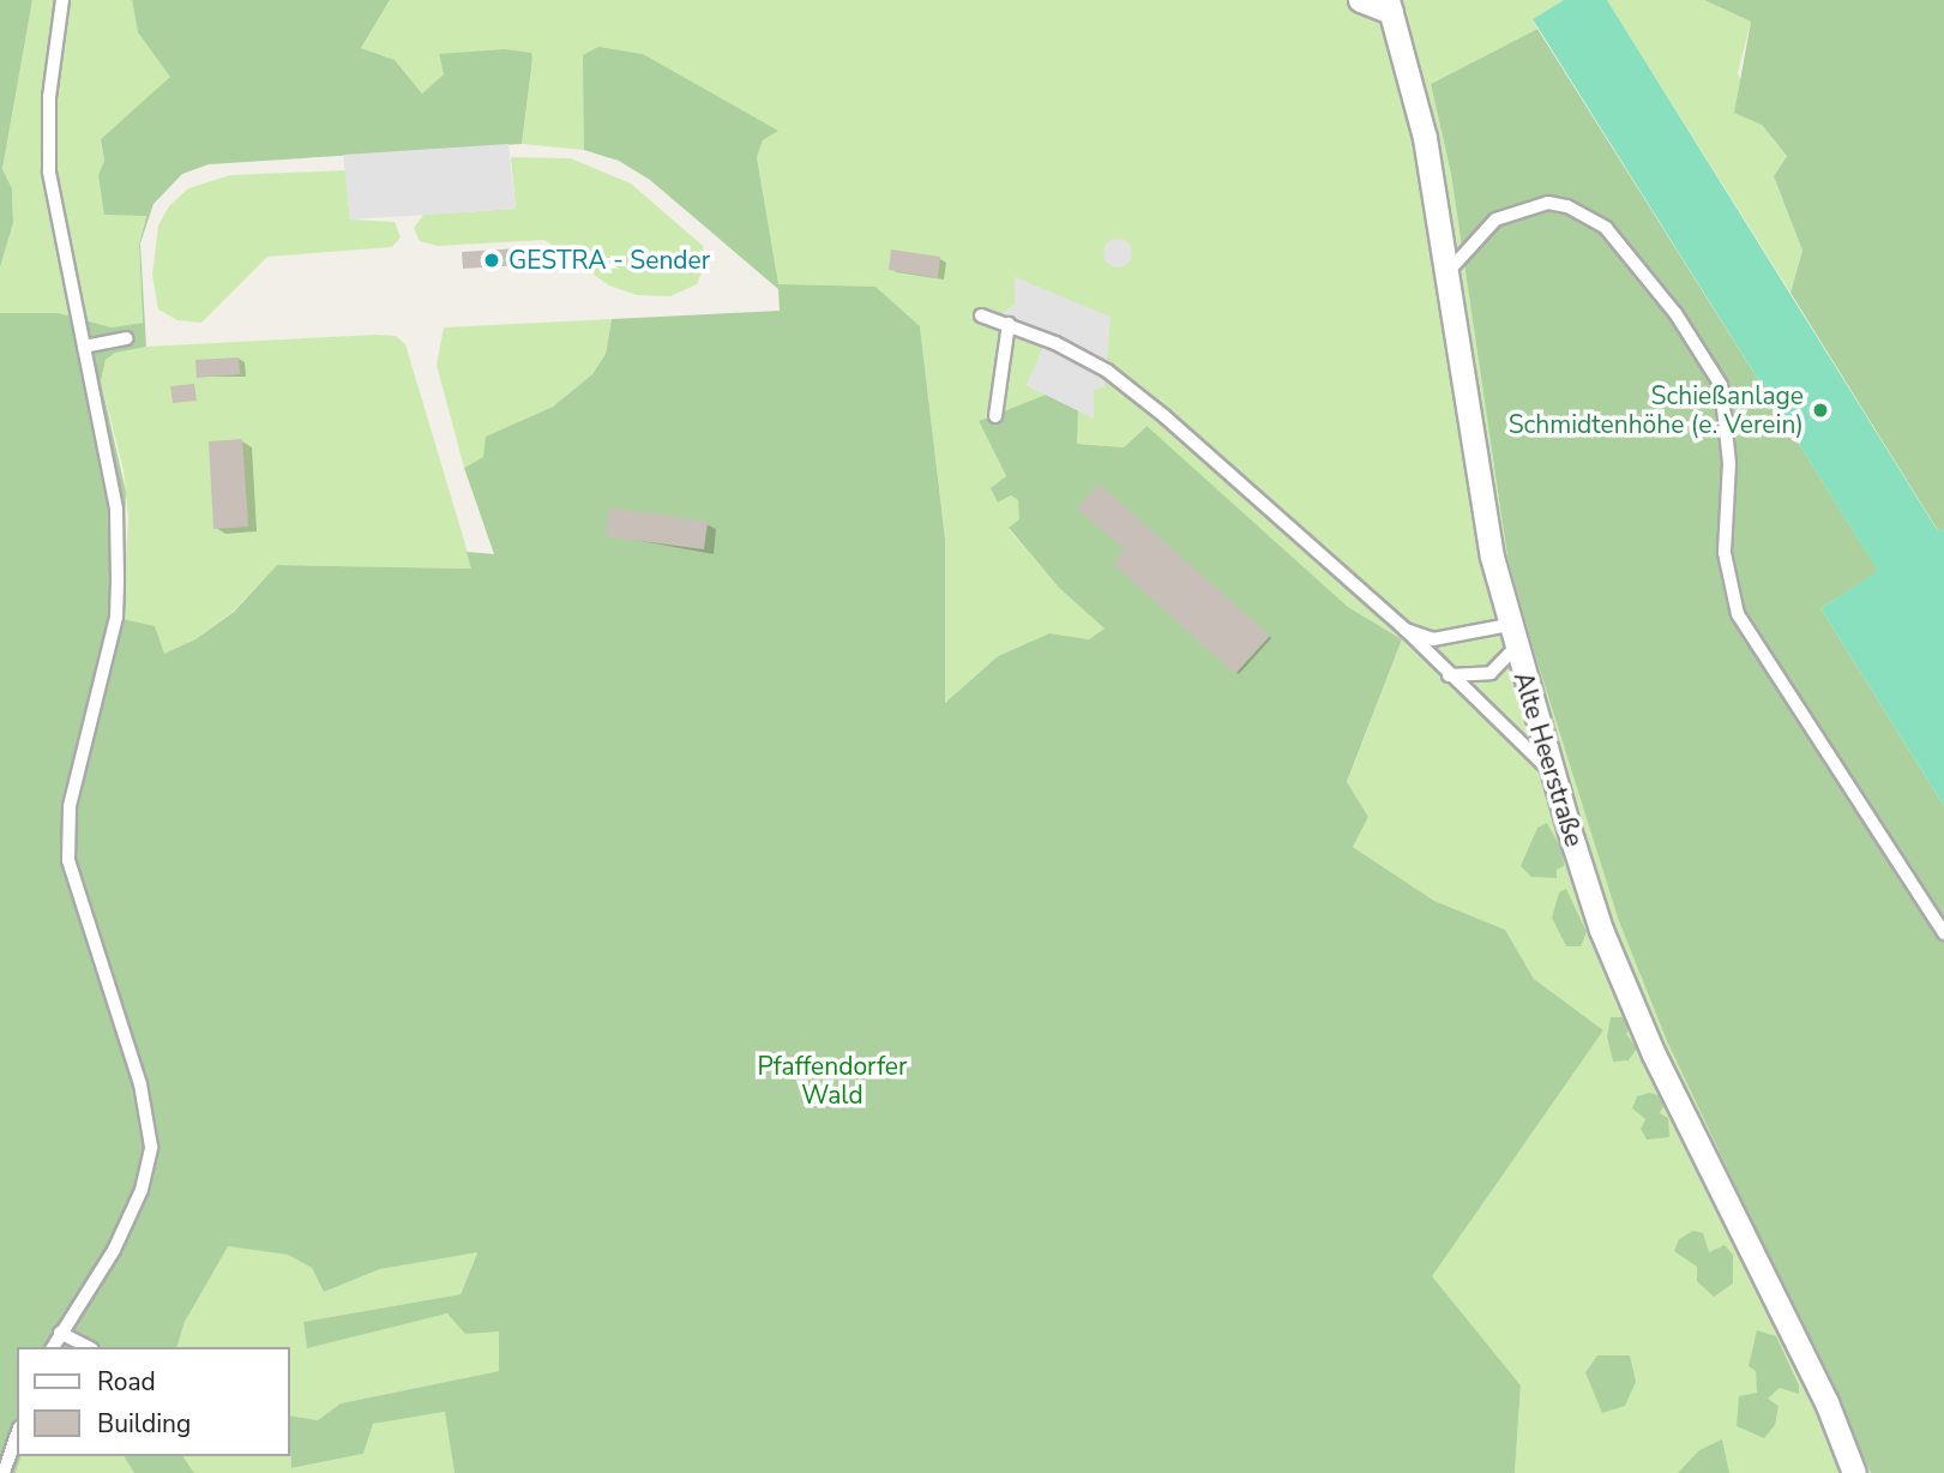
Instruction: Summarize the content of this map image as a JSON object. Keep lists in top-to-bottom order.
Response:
{
  "streets": {
    "street": ["Alte Heerstraße"]
  },
  "parks": ["Pfaffendorfer Wald"],
  "places": ["GESTRA - Sender", "Schießanlage Schmidtenhöhe (e. Verein)"],
  "legend": ["Road", "Building"]
}
